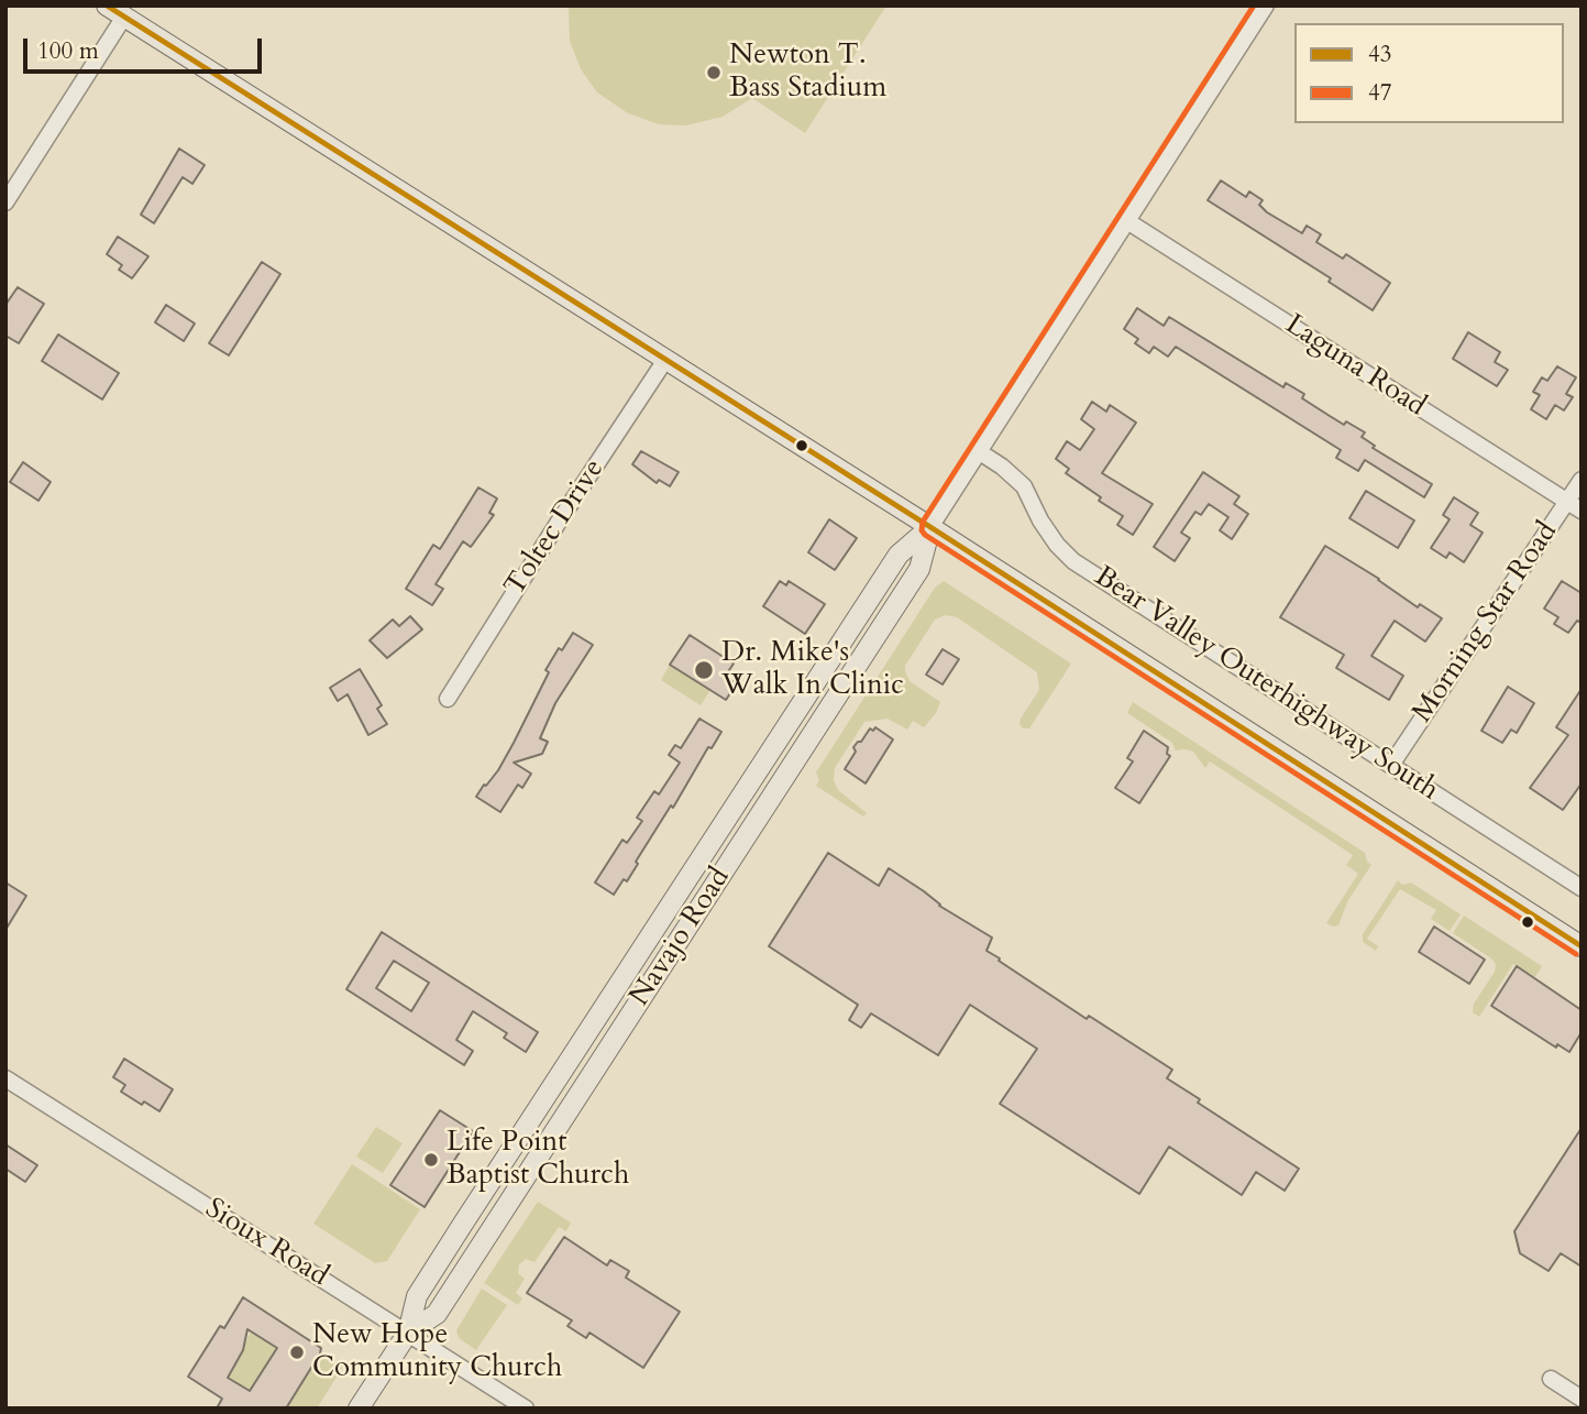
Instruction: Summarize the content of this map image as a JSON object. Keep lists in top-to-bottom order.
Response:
{
  "streets": {
    "main road": ["Navajo Road"],
    "street": [
      "Laguna Road",
      "Toltec Drive",
      "Morning Star Road",
      "Bear Valley Outerhighway South",
      "Sioux Road"
    ]
  },
  "crossings": [
    ["Laguna Road", "Morning Star Road"],
    ["Laguna Road", "Navajo Road"],
    ["Morning Star Road", "Bear Valley Outerhighway South"],
    ["Bear Valley Outerhighway South", "Navajo Road"],
    ["Navajo Road", "Sioux Road"]
  ],
  "places": [
    "Newton T. Bass Stadium",
    "Dr. Mike's Walk In Clinic",
    "Life Point Baptist Church",
    "New Hope Community Church"
  ],
  "lines": ["transit line 43", "transit line 47"],
  "legend": ["43", "47"],
  "scale_bar": "100 m"
}
